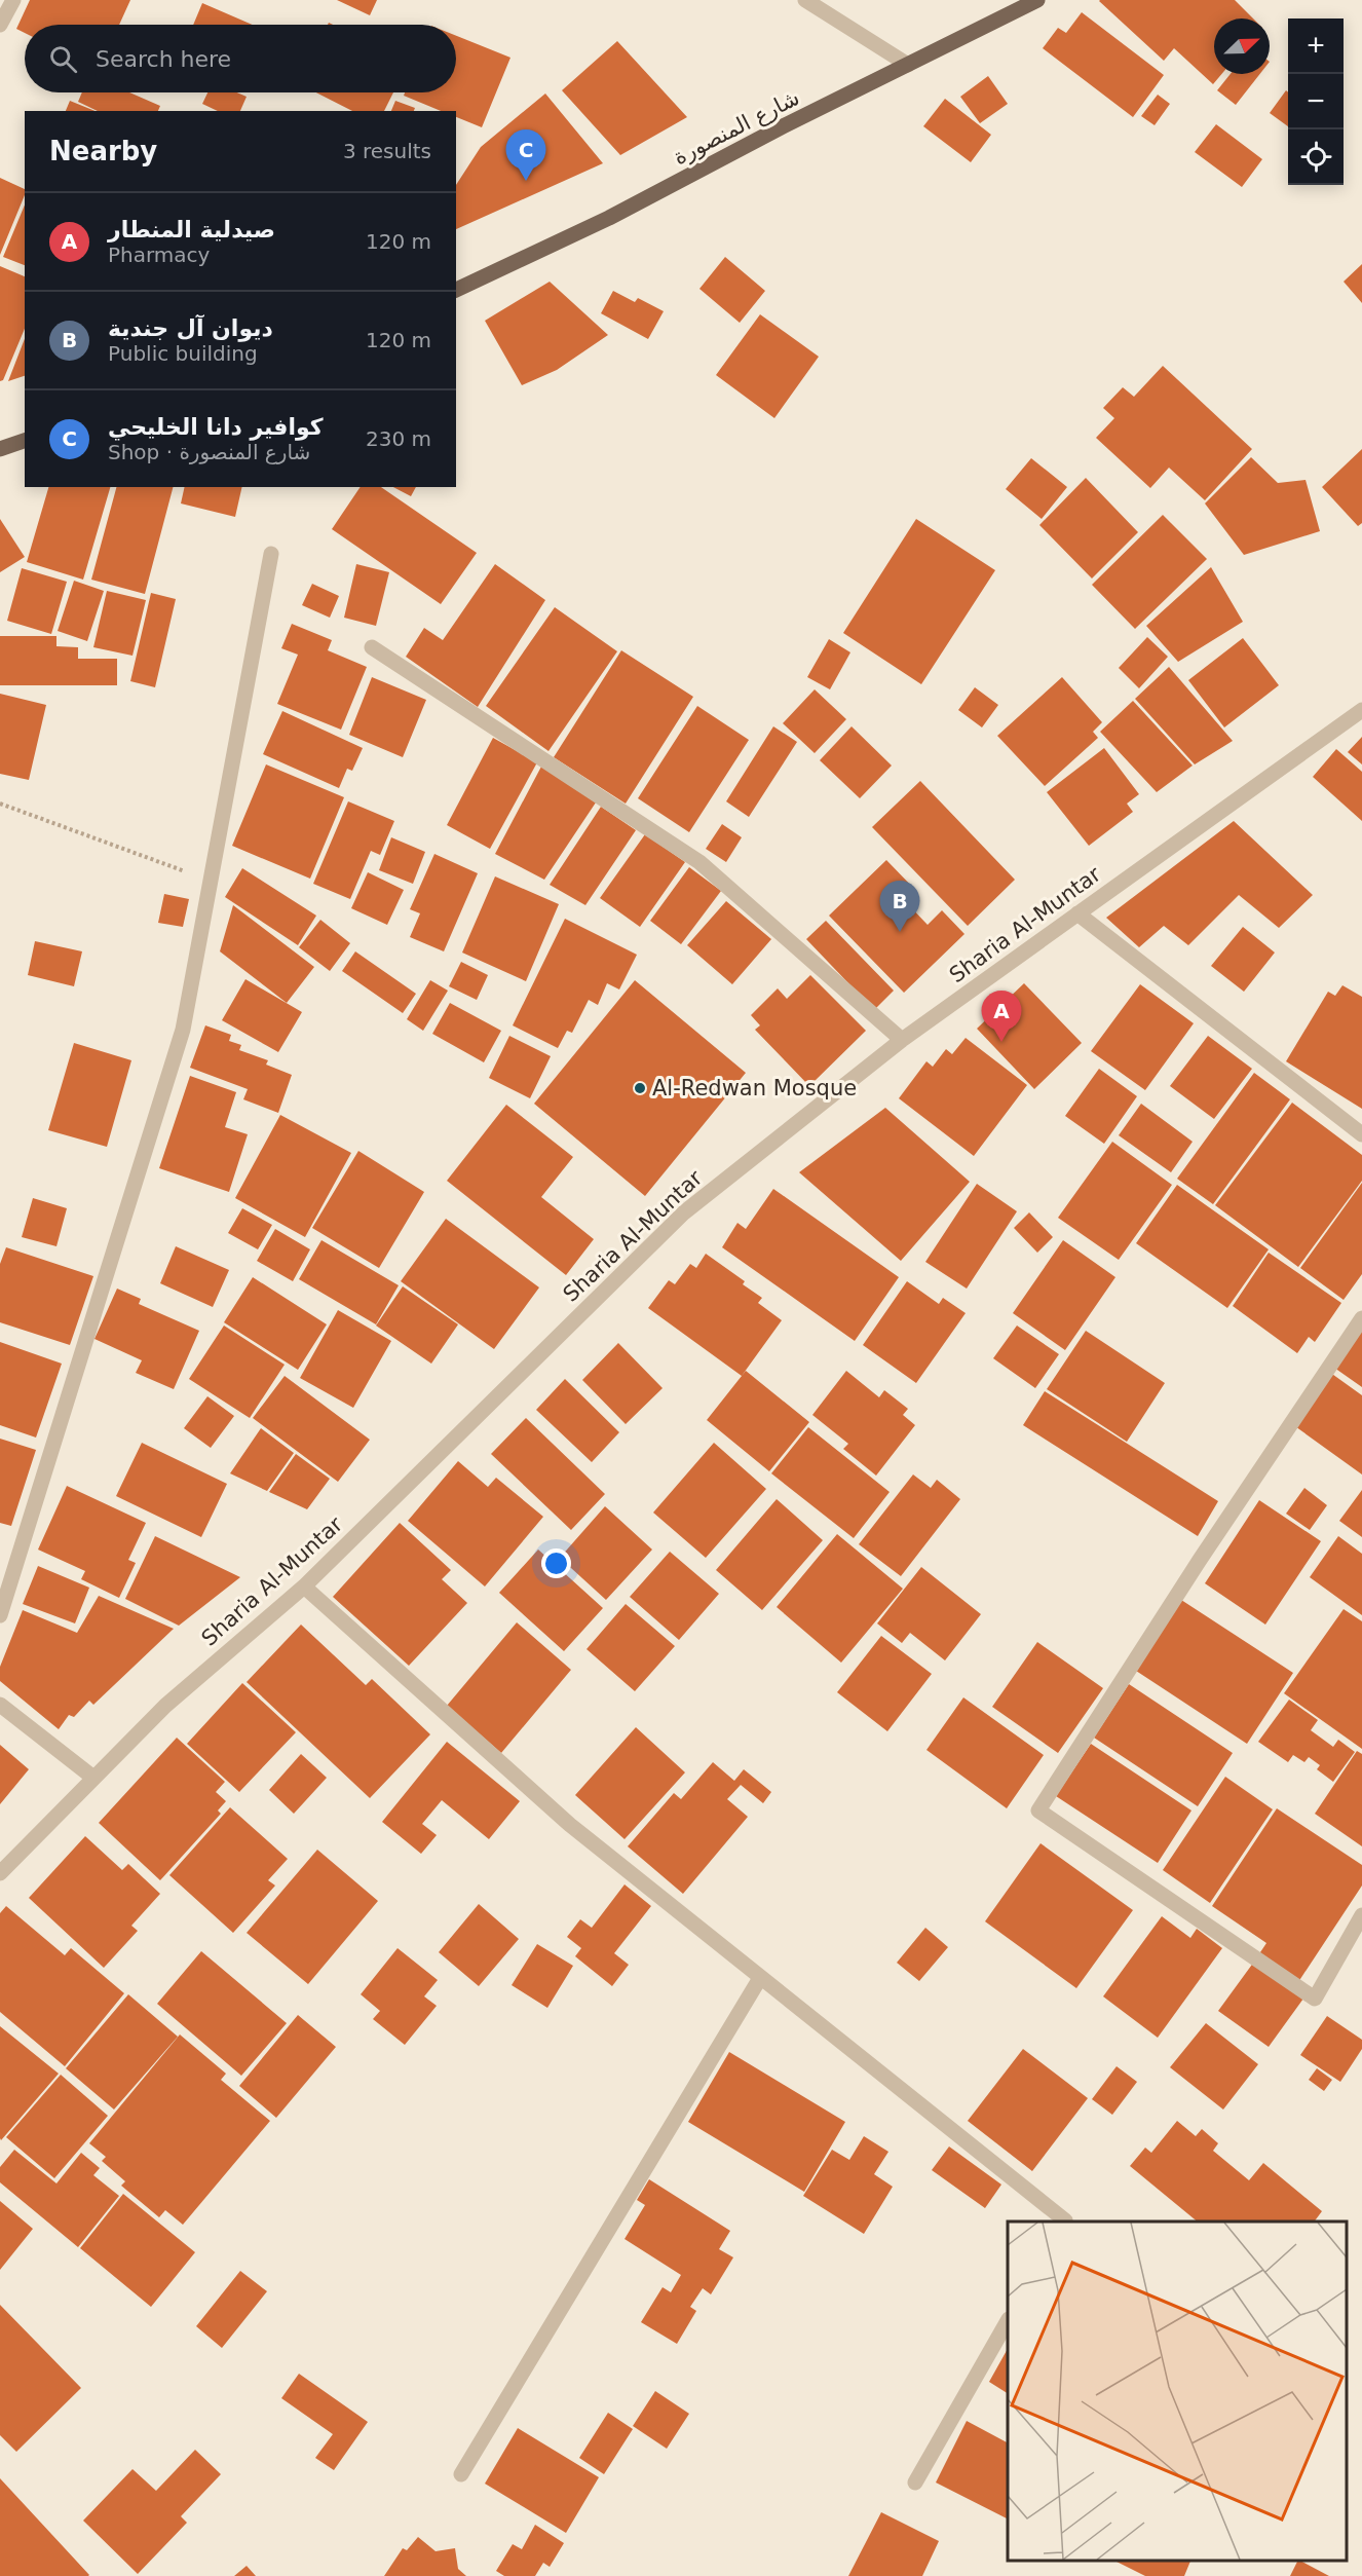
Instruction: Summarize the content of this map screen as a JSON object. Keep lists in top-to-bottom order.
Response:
{
  "streets": {
    "main road": ["شارع المنصورة"],
    "street": ["Sharia Al-Muntar"]
  },
  "places": ["Al-Redwan Mosque"],
  "north": "top right",
  "page": {
    "map_buttons": ["+", "−"],
    "search": "Search here",
    "heading": ["Nearby", "3 results"],
    "pins": ["C", "B", "A"],
    "list": [
      {
        "mark": "A",
        "name": "صيدلية المنطار",
        "note": "Pharmacy",
        "value": "120 m"
      },
      {
        "mark": "B",
        "name": "ديوان آل جندية",
        "note": "Public building",
        "value": "120 m"
      },
      {
        "mark": "C",
        "name": "كوافير دانا الخليحي",
        "note": "Shop · شارع المنصورة",
        "value": "230 m"
      }
    ]
  }
}
